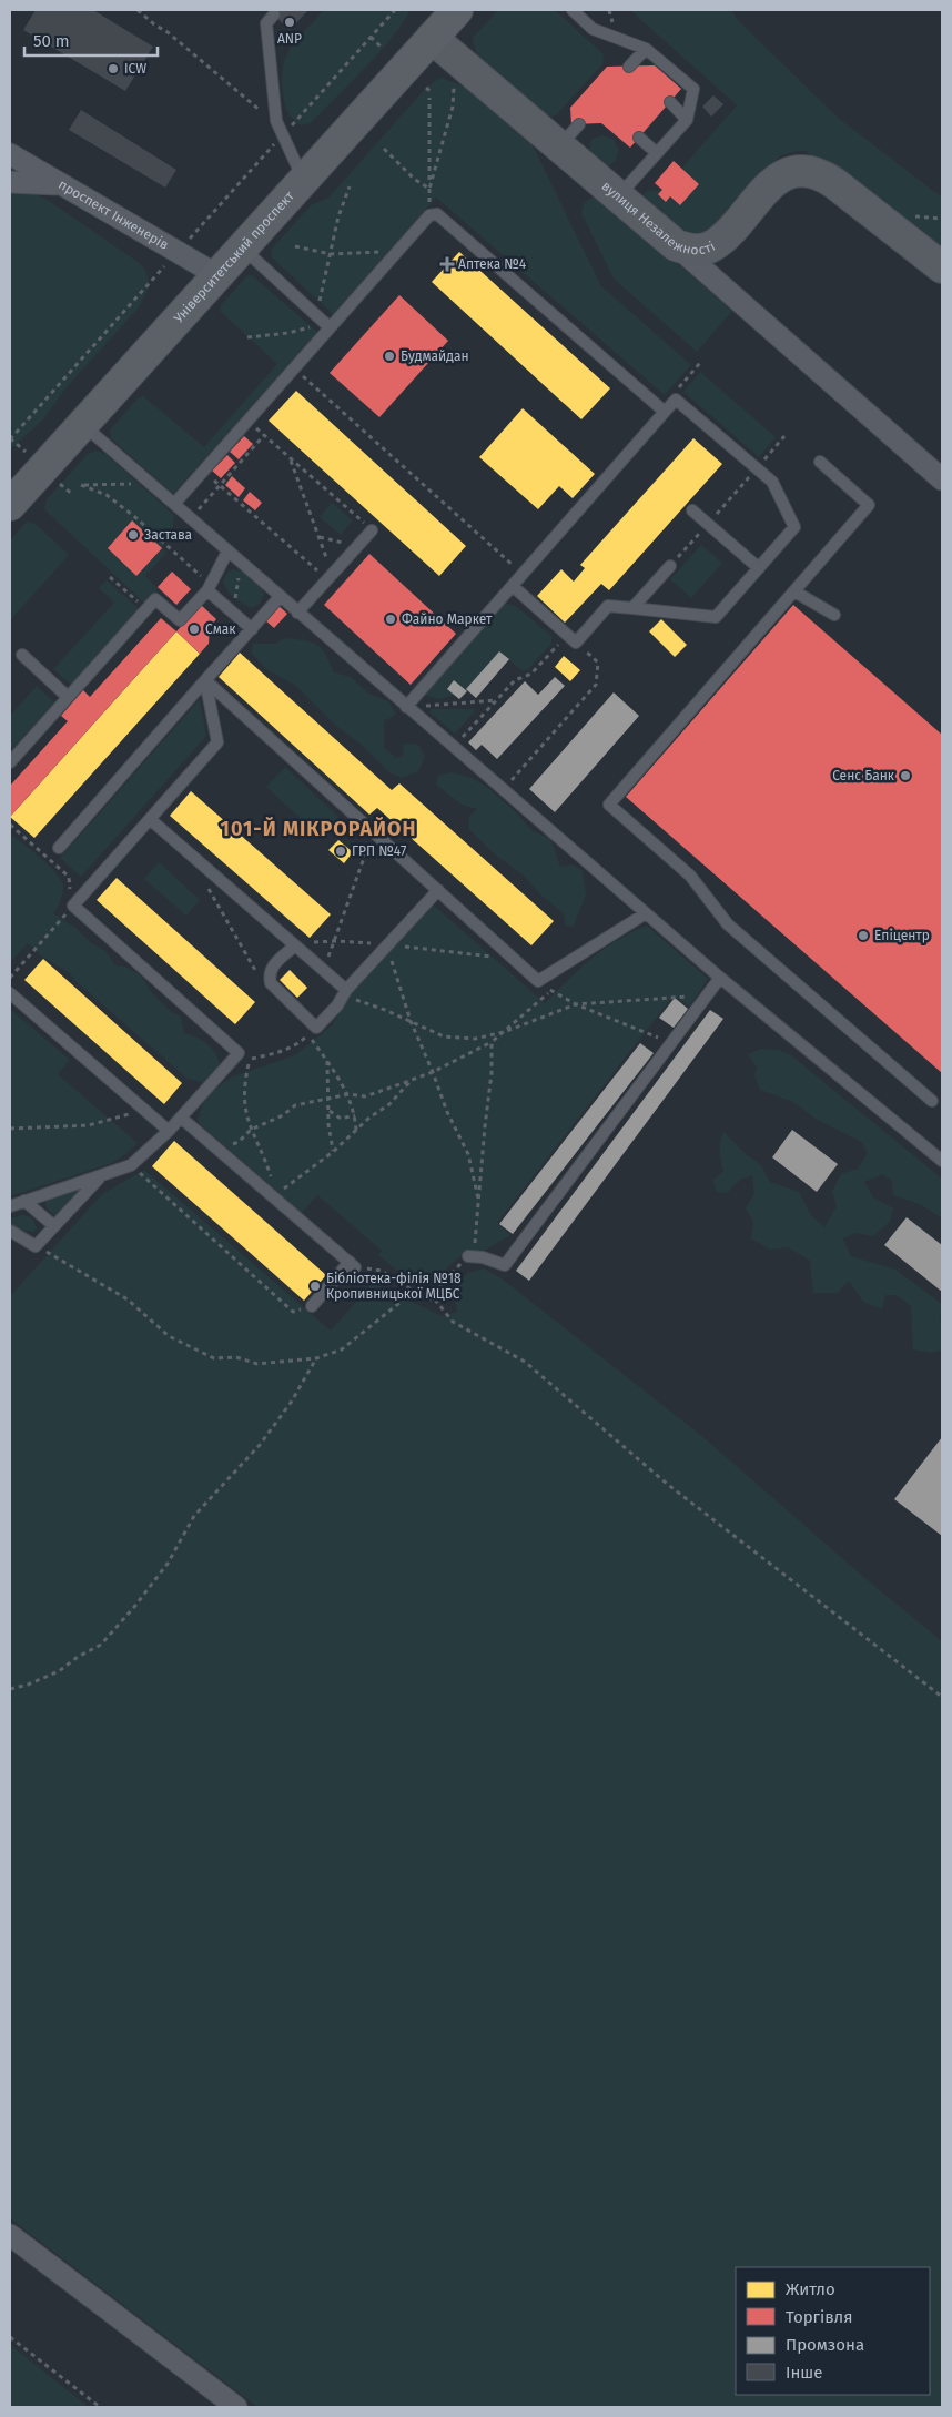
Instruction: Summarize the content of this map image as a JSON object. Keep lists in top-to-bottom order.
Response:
{
  "streets": {
    "main road": ["Університетський проспект"],
    "street": ["вулиця Незалежності", "проспект Інженерів"]
  },
  "crossings": [
    ["вулиця Незалежності", "Університетський проспект"],
    ["проспект Інженерів", "Університетський проспект"]
  ],
  "districts": ["101-Й МІКРОРАЙОН"],
  "places": {
    "other": [
      "ANP",
      "ICW",
      "Будмайдан",
      "Застава",
      "Файно Маркет",
      "Смак",
      "Сенс Банк",
      "ГРП №47",
      "Епіцентр",
      "Бібліотека-філія №18 Кропивницької МЦБС"
    ],
    "health": ["Аптека №4"]
  },
  "legend": [
    "Житло",
    "Торгівля",
    "Промзона",
    "Інше"
  ],
  "scale_bar": "50 m"
}
